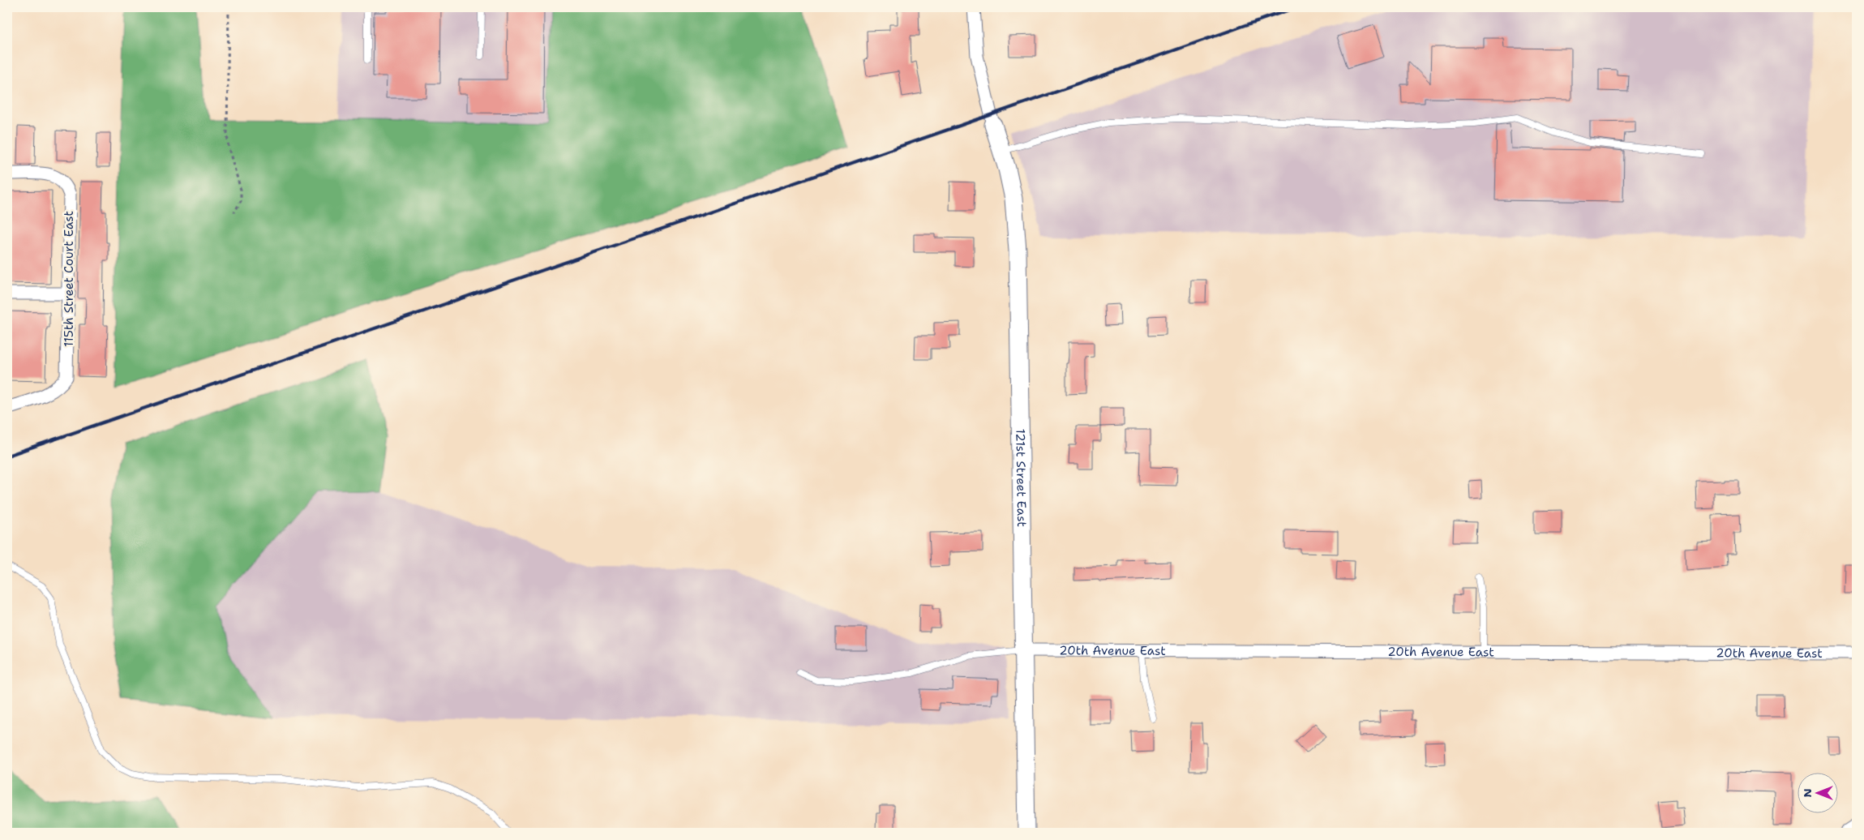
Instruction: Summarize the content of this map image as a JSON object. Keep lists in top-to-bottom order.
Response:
{
  "streets": {
    "street": ["115th Street Court East", "121st Street East", "20th Avenue East"]
  },
  "crossings": [
    ["121st Street East", "20th Avenue East"]
  ],
  "north": "left"
}
